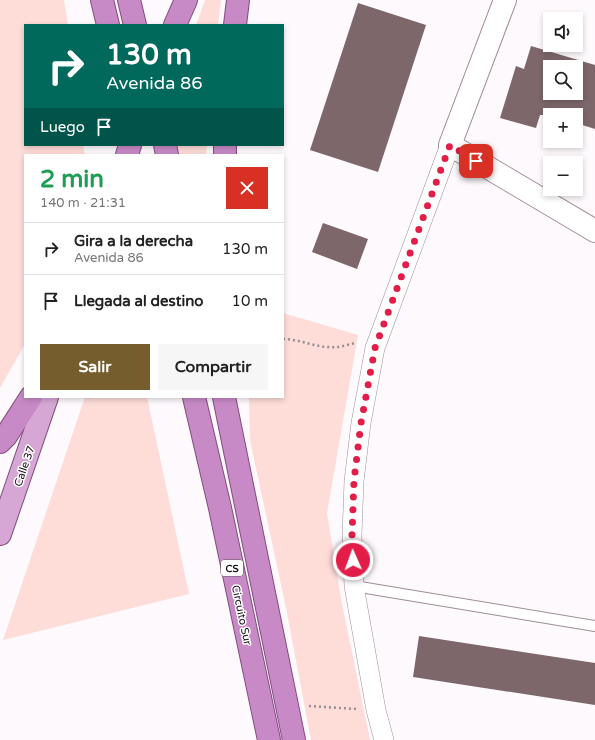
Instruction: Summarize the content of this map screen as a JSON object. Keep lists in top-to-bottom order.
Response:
{
  "streets": {
    "highway": ["CS", "Circuito Sur"],
    "main road": ["Calle 37"]
  },
  "page": {
    "map_buttons": ["+", "−"],
    "turn": ["130 m", "Avenida 86"],
    "then": "Luego",
    "heading": ["2 min", "140 m · 21:31"],
    "list": [
      {
        "name": "Gira a la derecha",
        "note": "Avenida 86",
        "value": "130 m"
      },
      {
        "name": "Llegada al destino",
        "value": "10 m"
      }
    ],
    "buttons": ["Salir", "Compartir"]
  }
}
